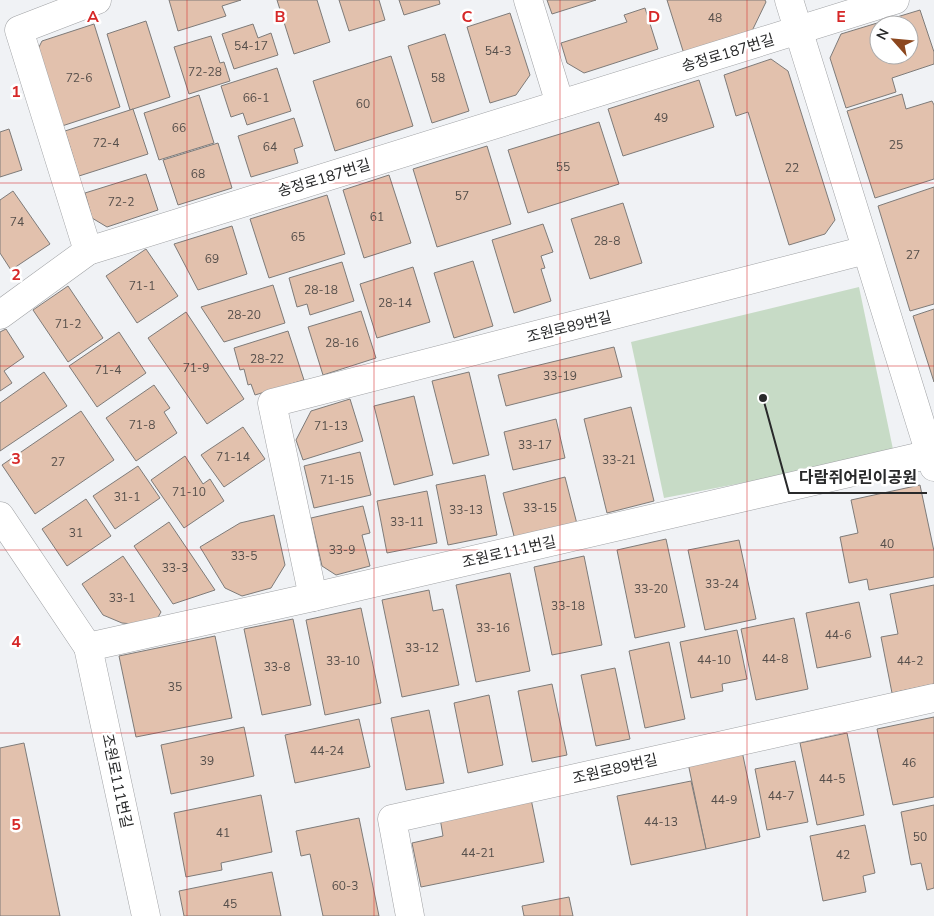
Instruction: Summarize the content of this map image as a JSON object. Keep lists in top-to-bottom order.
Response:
{
  "streets": {
    "street": ["송정로187번길", "조원로89번길", "조원로111번길"]
  },
  "crossings": [
    ["조원로89번길", "조원로111번길"]
  ],
  "places": ["다람쥐어린이공원"],
  "house_numbers": [
    "48",
    "54-17",
    "54-3",
    "72-28",
    "72-6",
    "58",
    "66-1",
    "60",
    "49",
    "66",
    "72-4",
    "25",
    "64",
    "55",
    "22",
    "68",
    "57",
    "72-2",
    "61",
    "74",
    "65",
    "28-8",
    "27",
    "69",
    "71-1",
    "28-18",
    "28-14",
    "28-20",
    "71-2",
    "28-16",
    "28-22",
    "71-9",
    "71-4",
    "33-19",
    "71-8",
    "71-13",
    "33-17",
    "71-14",
    "33-21",
    "27",
    "71-15",
    "71-10",
    "31-1",
    "33-15",
    "33-13",
    "33-11",
    "31",
    "40",
    "33-9",
    "33-5",
    "33-3",
    "33-24",
    "33-20",
    "33-1",
    "33-18",
    "33-16",
    "44-6",
    "33-12",
    "44-8",
    "44-10",
    "33-10",
    "44-2",
    "33-8",
    "35",
    "44-24",
    "39",
    "46",
    "44-5",
    "44-7",
    "44-9",
    "44-13",
    "41",
    "50",
    "44-21",
    "42",
    "60-3",
    "45"
  ],
  "north": "top left",
  "grid": {
    "columns": [
      "A",
      "B",
      "C",
      "D",
      "E"
    ],
    "rows": [
      "1",
      "2",
      "3",
      "4",
      "5"
    ]
  }
}
